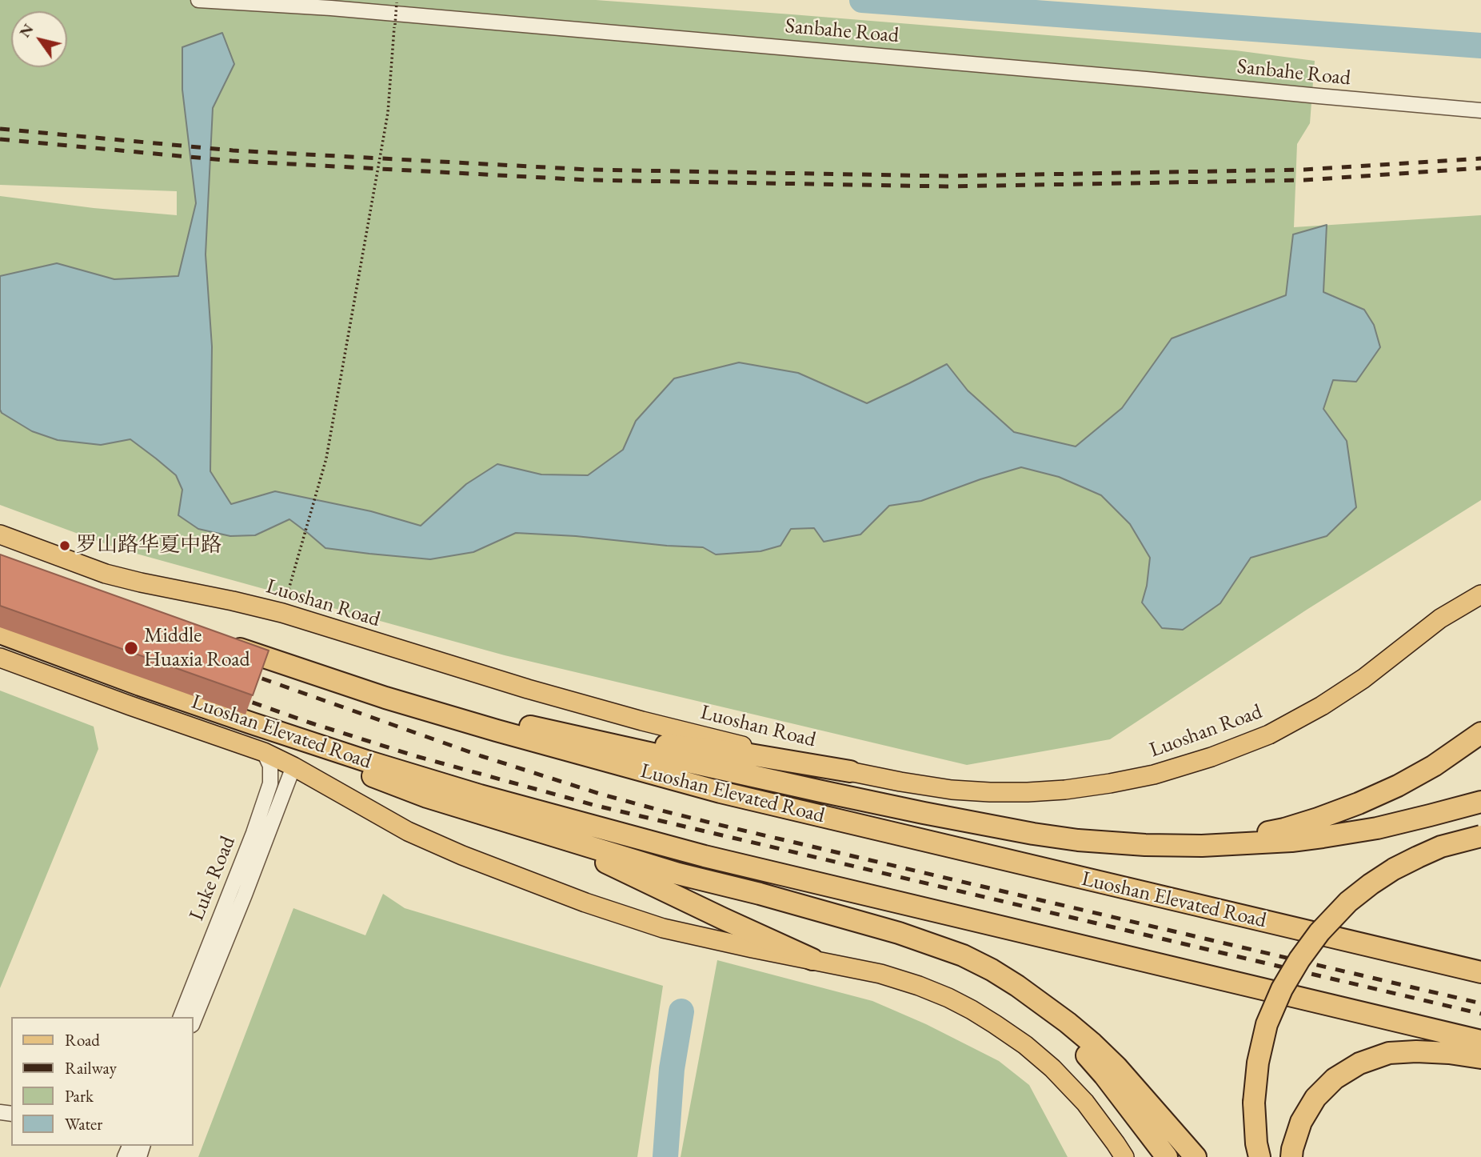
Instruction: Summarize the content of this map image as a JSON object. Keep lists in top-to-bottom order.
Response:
{
  "streets": {
    "highway": ["Luoshan Elevated Road"],
    "main road": ["Luoshan Road"],
    "street": ["Sanbahe Road", "Luke Road"]
  },
  "places": ["罗山路华夏中路", "Middle Huaxia Road"],
  "legend": [
    "Road",
    "Railway",
    "Park",
    "Water"
  ],
  "north": "top left"
}
